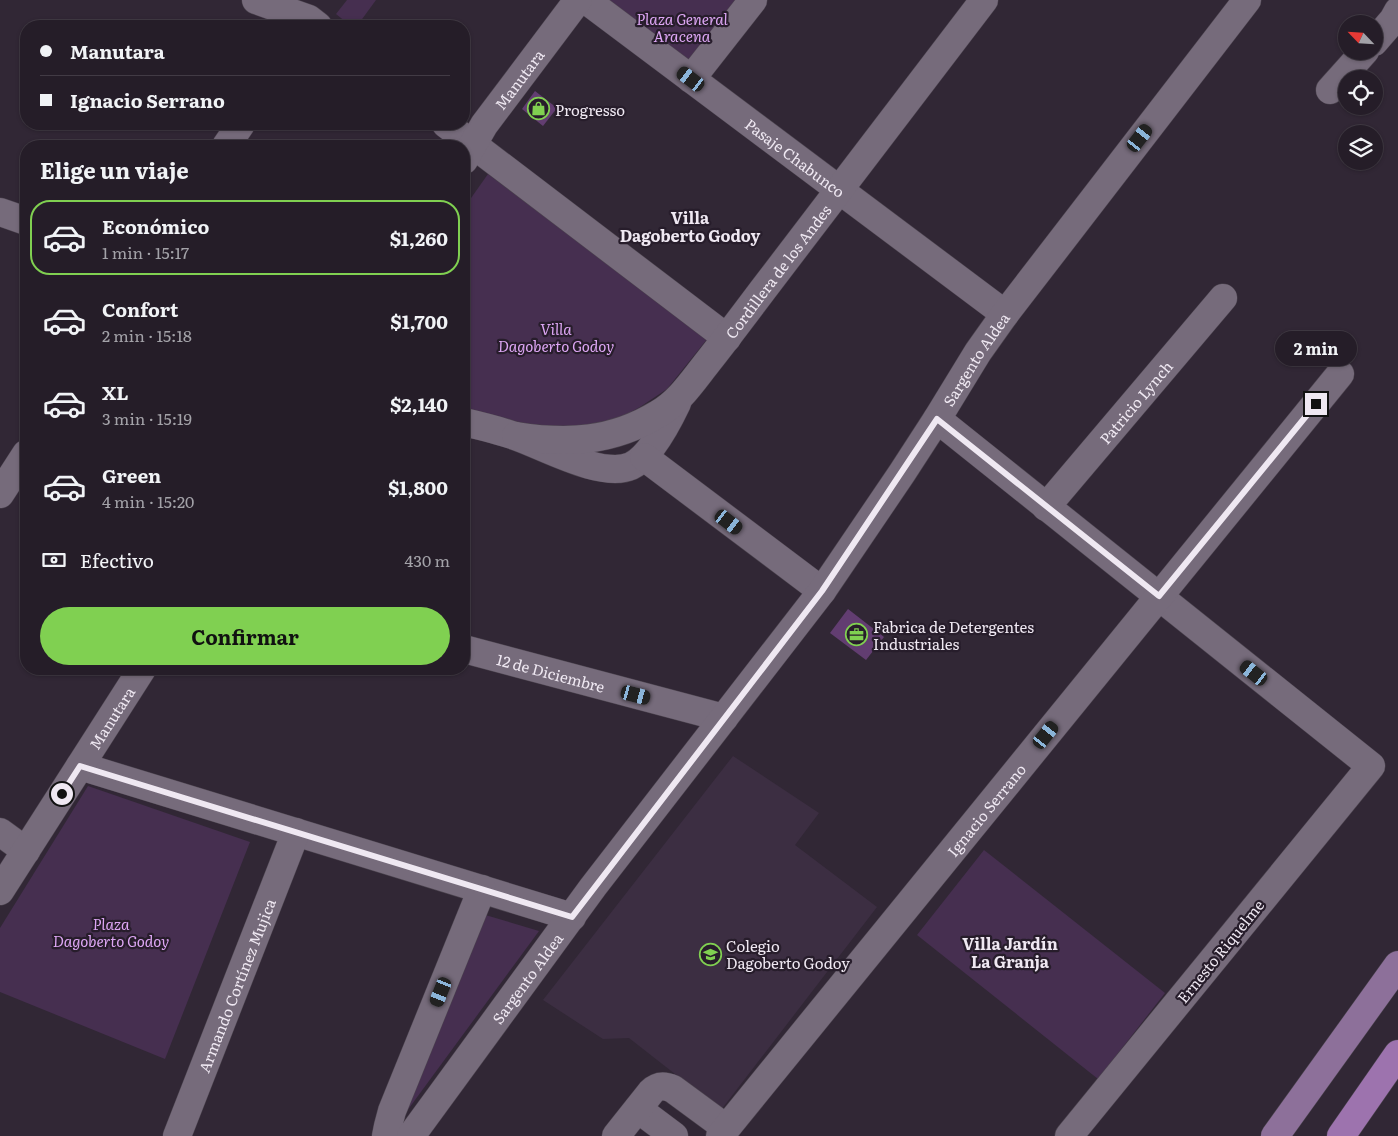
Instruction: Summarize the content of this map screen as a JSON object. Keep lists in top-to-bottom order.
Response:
{
  "streets": {
    "street": [
      "Manutara",
      "Pasaje Chabunco",
      "Cordillera de los Andes",
      "Sargento Aldea",
      "Patricio Lynch",
      "12 de Diciembre",
      "Ignacio Serrano",
      "Ernesto Riquelme",
      "Armando Cortínez Mujica"
    ]
  },
  "crossings": [
    ["Pasaje Chabunco", "Cordillera de los Andes"],
    ["Pasaje Chabunco", "Sargento Aldea"],
    ["Sargento Aldea", "12 de Diciembre"],
    ["Ignacio Serrano", "Ernesto Riquelme"]
  ],
  "districts": ["Villa Dagoberto Godoy", "Villa Jardín La Granja"],
  "parks": ["Plaza General Aracena", "Villa Dagoberto Godoy", "Plaza Dagoberto Godoy"],
  "places": {
    "shop": ["Progresso"],
    "office": ["Fabrica de Detergentes Industriales"],
    "school or university": ["Colegio Dagoberto Godoy"]
  },
  "north": "top left",
  "page": {
    "banner": ["Manutara", "Ignacio Serrano"],
    "heading": "Elige un viaje",
    "list": [
      {
        "name": "Económico",
        "note": "1 min · 15:17",
        "value": "$1,260"
      },
      {
        "name": "Confort",
        "note": "2 min · 15:18",
        "value": "$1,700"
      },
      {
        "name": "XL",
        "note": "3 min · 15:19",
        "value": "$2,140"
      },
      {
        "name": "Green",
        "note": "4 min · 15:20",
        "value": "$1,800"
      }
    ],
    "bubble": "2 min",
    "pay": ["Efectivo", "430 m"],
    "buttons": "Confirmar"
  }
}
